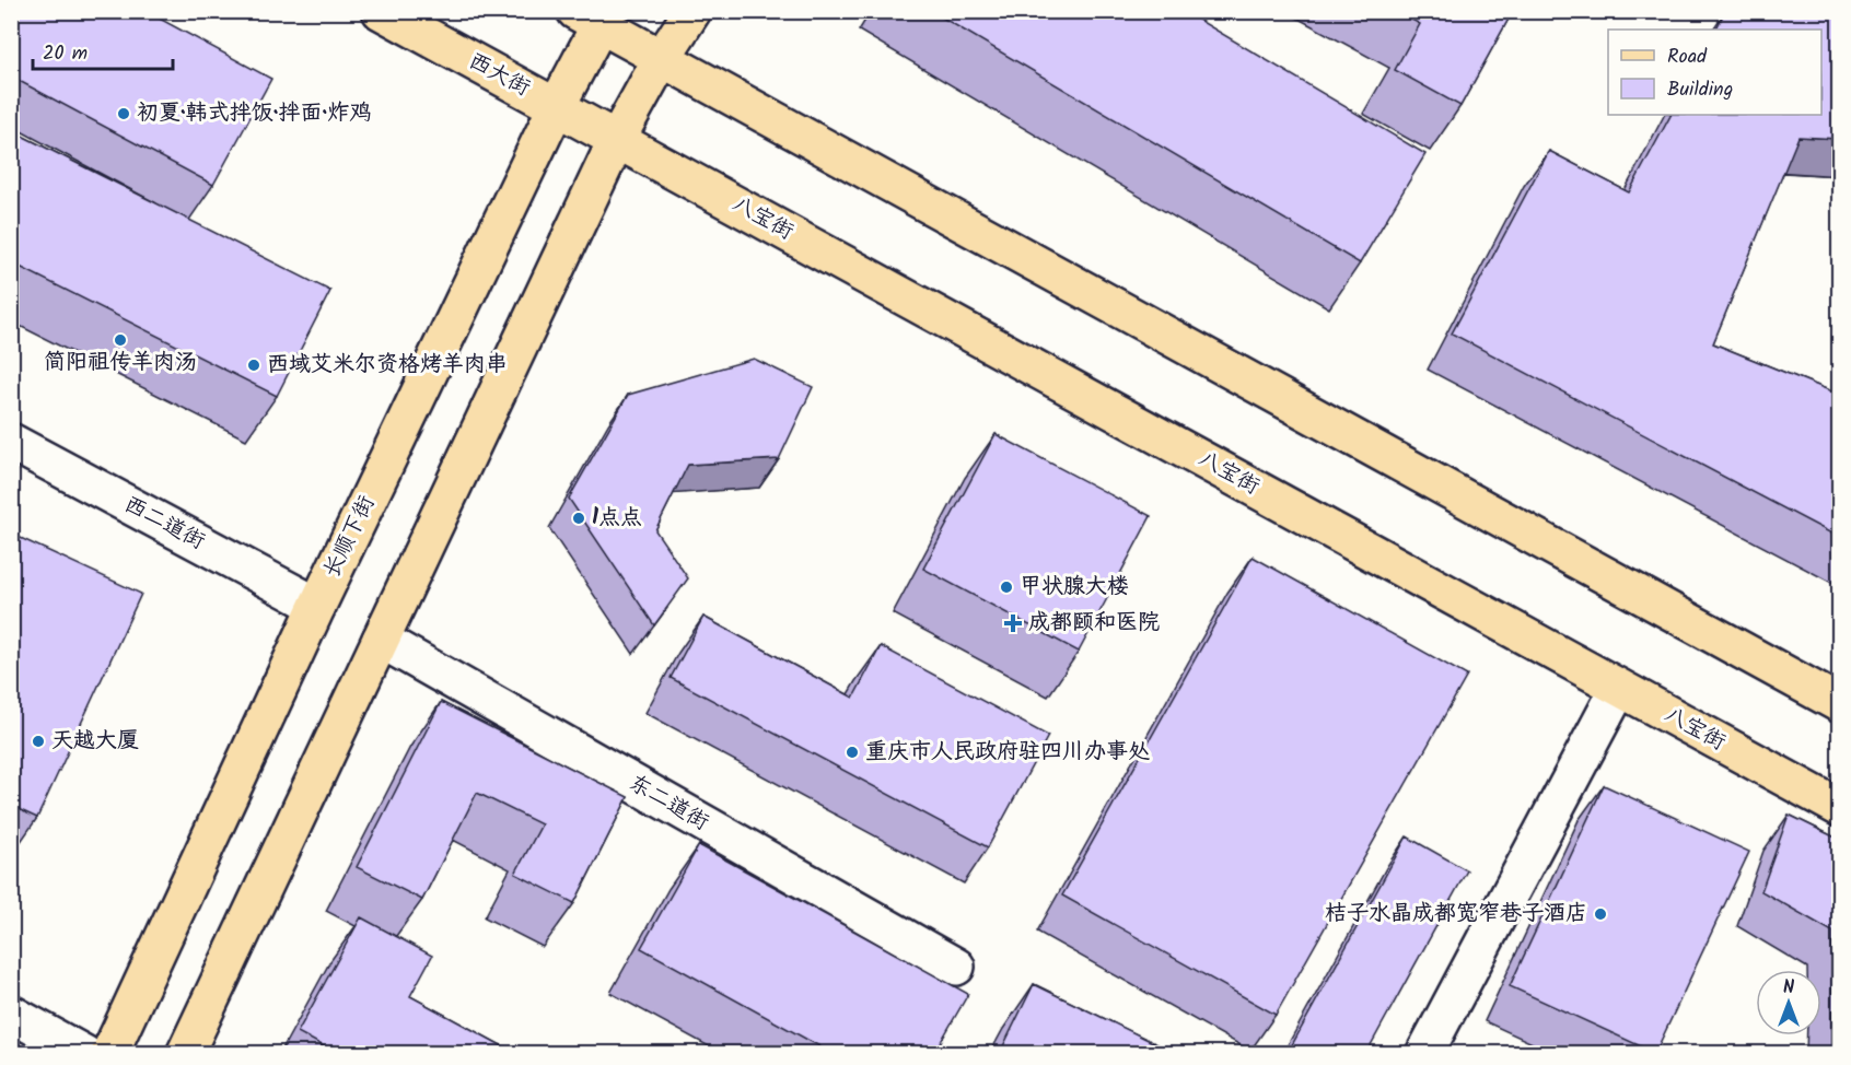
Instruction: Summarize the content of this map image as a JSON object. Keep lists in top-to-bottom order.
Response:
{
  "streets": {
    "main road": ["西大街", "八宝街", "长顺下街"],
    "street": ["西二道街", "东二道街"]
  },
  "crossings": [
    ["西大街", "八宝街"],
    ["西大街", "长顺下街"],
    ["西二道街", "长顺下街"]
  ],
  "places": {
    "other": [
      "初夏·韩式拌饭·拌面·炸鸡",
      "简阳祖传羊肉汤",
      "西域艾米尔资格烤羊肉串",
      "1点点",
      "甲状腺大楼",
      "天越大厦",
      "重庆市人民政府驻四川办事处",
      "桔子水晶成都宽窄巷子酒店"
    ],
    "health": ["成都颐和医院"]
  },
  "legend": ["Road", "Building"],
  "scale_bar": "20 m",
  "north": "top"
}
